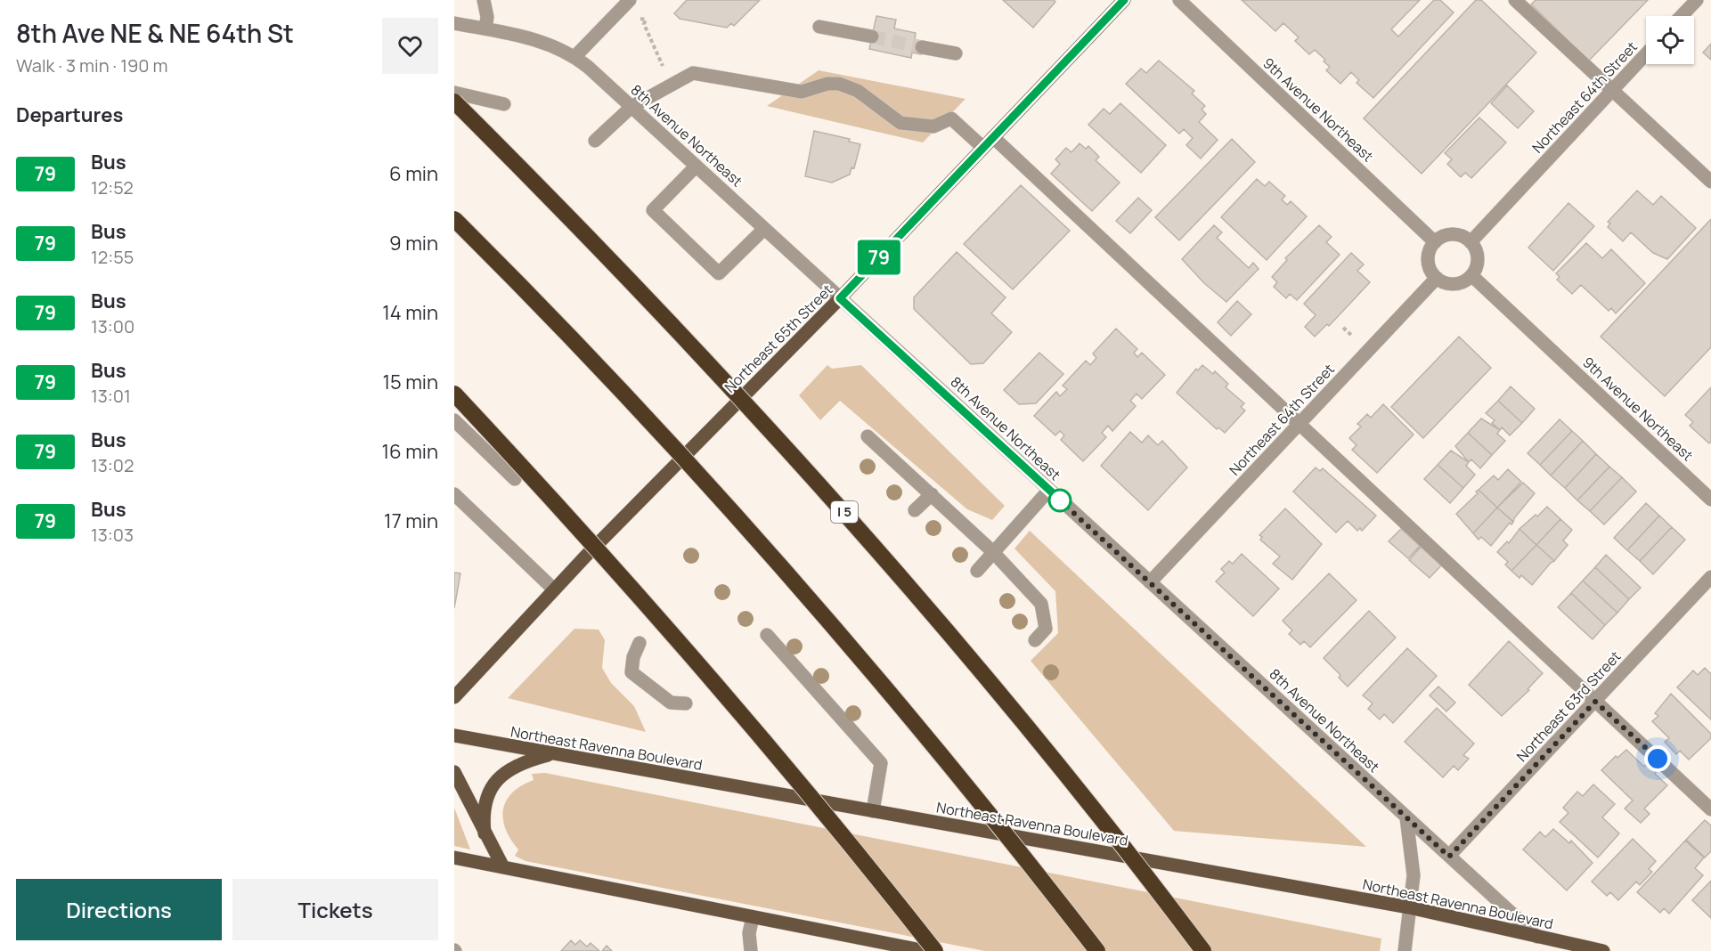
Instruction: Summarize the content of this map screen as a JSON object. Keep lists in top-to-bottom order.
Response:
{
  "streets": {
    "highway": ["I 5"],
    "main road": ["8th Avenue Northeast", "Northeast 65th Street", "Northeast Ravenna Boulevard"],
    "street": ["Northeast 64th Street", "9th Avenue Northeast", "Northeast 63rd Street"]
  },
  "crossings": [
    ["Northeast 64th Street", "9th Avenue Northeast"],
    ["Northeast 64th Street", "8th Avenue Northeast"],
    ["8th Avenue Northeast", "Northeast 65th Street"],
    ["8th Avenue Northeast", "Northeast 63rd Street"],
    ["8th Avenue Northeast", "Northeast Ravenna Boulevard"]
  ],
  "lines": ["bus line 79"],
  "page": {
    "heading": [
      ["8th Ave NE & NE 64th St", "Walk · 3 min · 190 m"],
      "Departures"
    ],
    "on_map": "79",
    "list": [
      {
        "mark": "79",
        "name": "Bus",
        "note": "12:52",
        "value": "6 min"
      },
      {
        "mark": "79",
        "name": "Bus",
        "note": "12:55",
        "value": "9 min"
      },
      {
        "mark": "79",
        "name": "Bus",
        "note": "13:00",
        "value": "14 min"
      },
      {
        "mark": "79",
        "name": "Bus",
        "note": "13:01",
        "value": "15 min"
      },
      {
        "mark": "79",
        "name": "Bus",
        "note": "13:02",
        "value": "16 min"
      },
      {
        "mark": "79",
        "name": "Bus",
        "note": "13:03",
        "value": "17 min"
      }
    ],
    "buttons": ["Directions", "Tickets"]
  }
}
